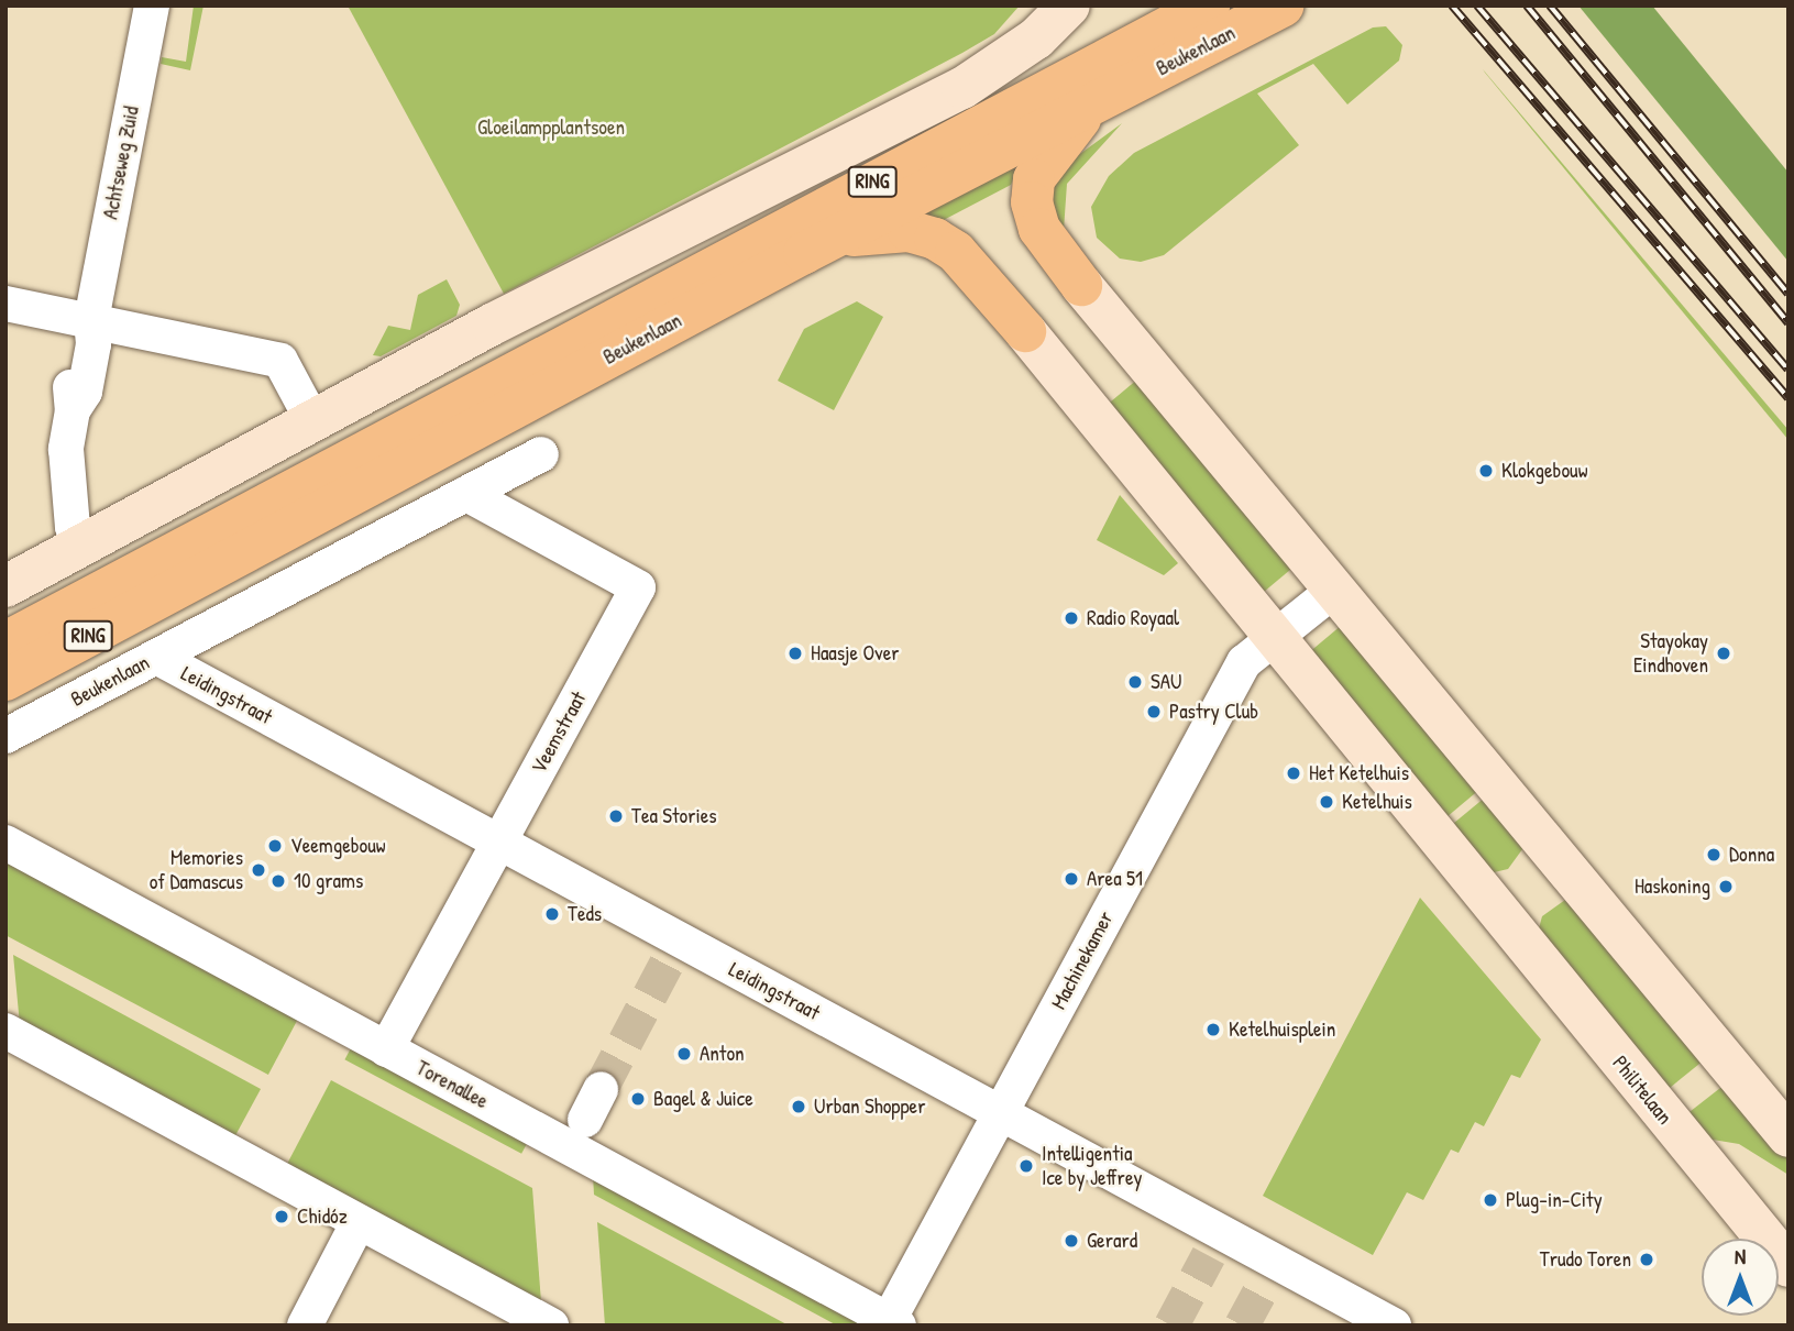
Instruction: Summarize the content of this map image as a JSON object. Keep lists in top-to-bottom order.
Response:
{
  "streets": {
    "main road": ["Beukenlaan", "RING"],
    "street": [
      "Achtseweg Zuid",
      "Leidingstraat",
      "Veemstraat",
      "Machinekamer",
      "Torenallee",
      "Philitelaan"
    ]
  },
  "crossings": [
    ["Beukenlaan", "Leidingstraat"],
    ["Beukenlaan", "Veemstraat"],
    ["Leidingstraat", "Veemstraat"],
    ["Leidingstraat", "Machinekamer"],
    ["Veemstraat", "Torenallee"],
    ["Machinekamer", "Torenallee"],
    ["Machinekamer", "Philitelaan"]
  ],
  "parks": ["Gloeilampplantsoen"],
  "places": [
    "Klokgebouw",
    "Radio Royaal",
    "Haasje Over",
    "Stayokay Eindhoven",
    "SAU",
    "Pastry Club",
    "Het Ketelhuis",
    "Ketelhuis",
    "Tea Stories",
    "Veemgebouw",
    "Donna",
    "Memories of Damascus",
    "Area 51",
    "10 grams",
    "Haskoning",
    "Teds",
    "Ketelhuisplein",
    "Anton",
    "Bagel & Juice",
    "Urban Shopper",
    "Intelligentia Ice by Jeffrey",
    "Plug-in-City",
    "Chidóz",
    "Gerard",
    "Trudo Toren"
  ],
  "north": "top"
}
